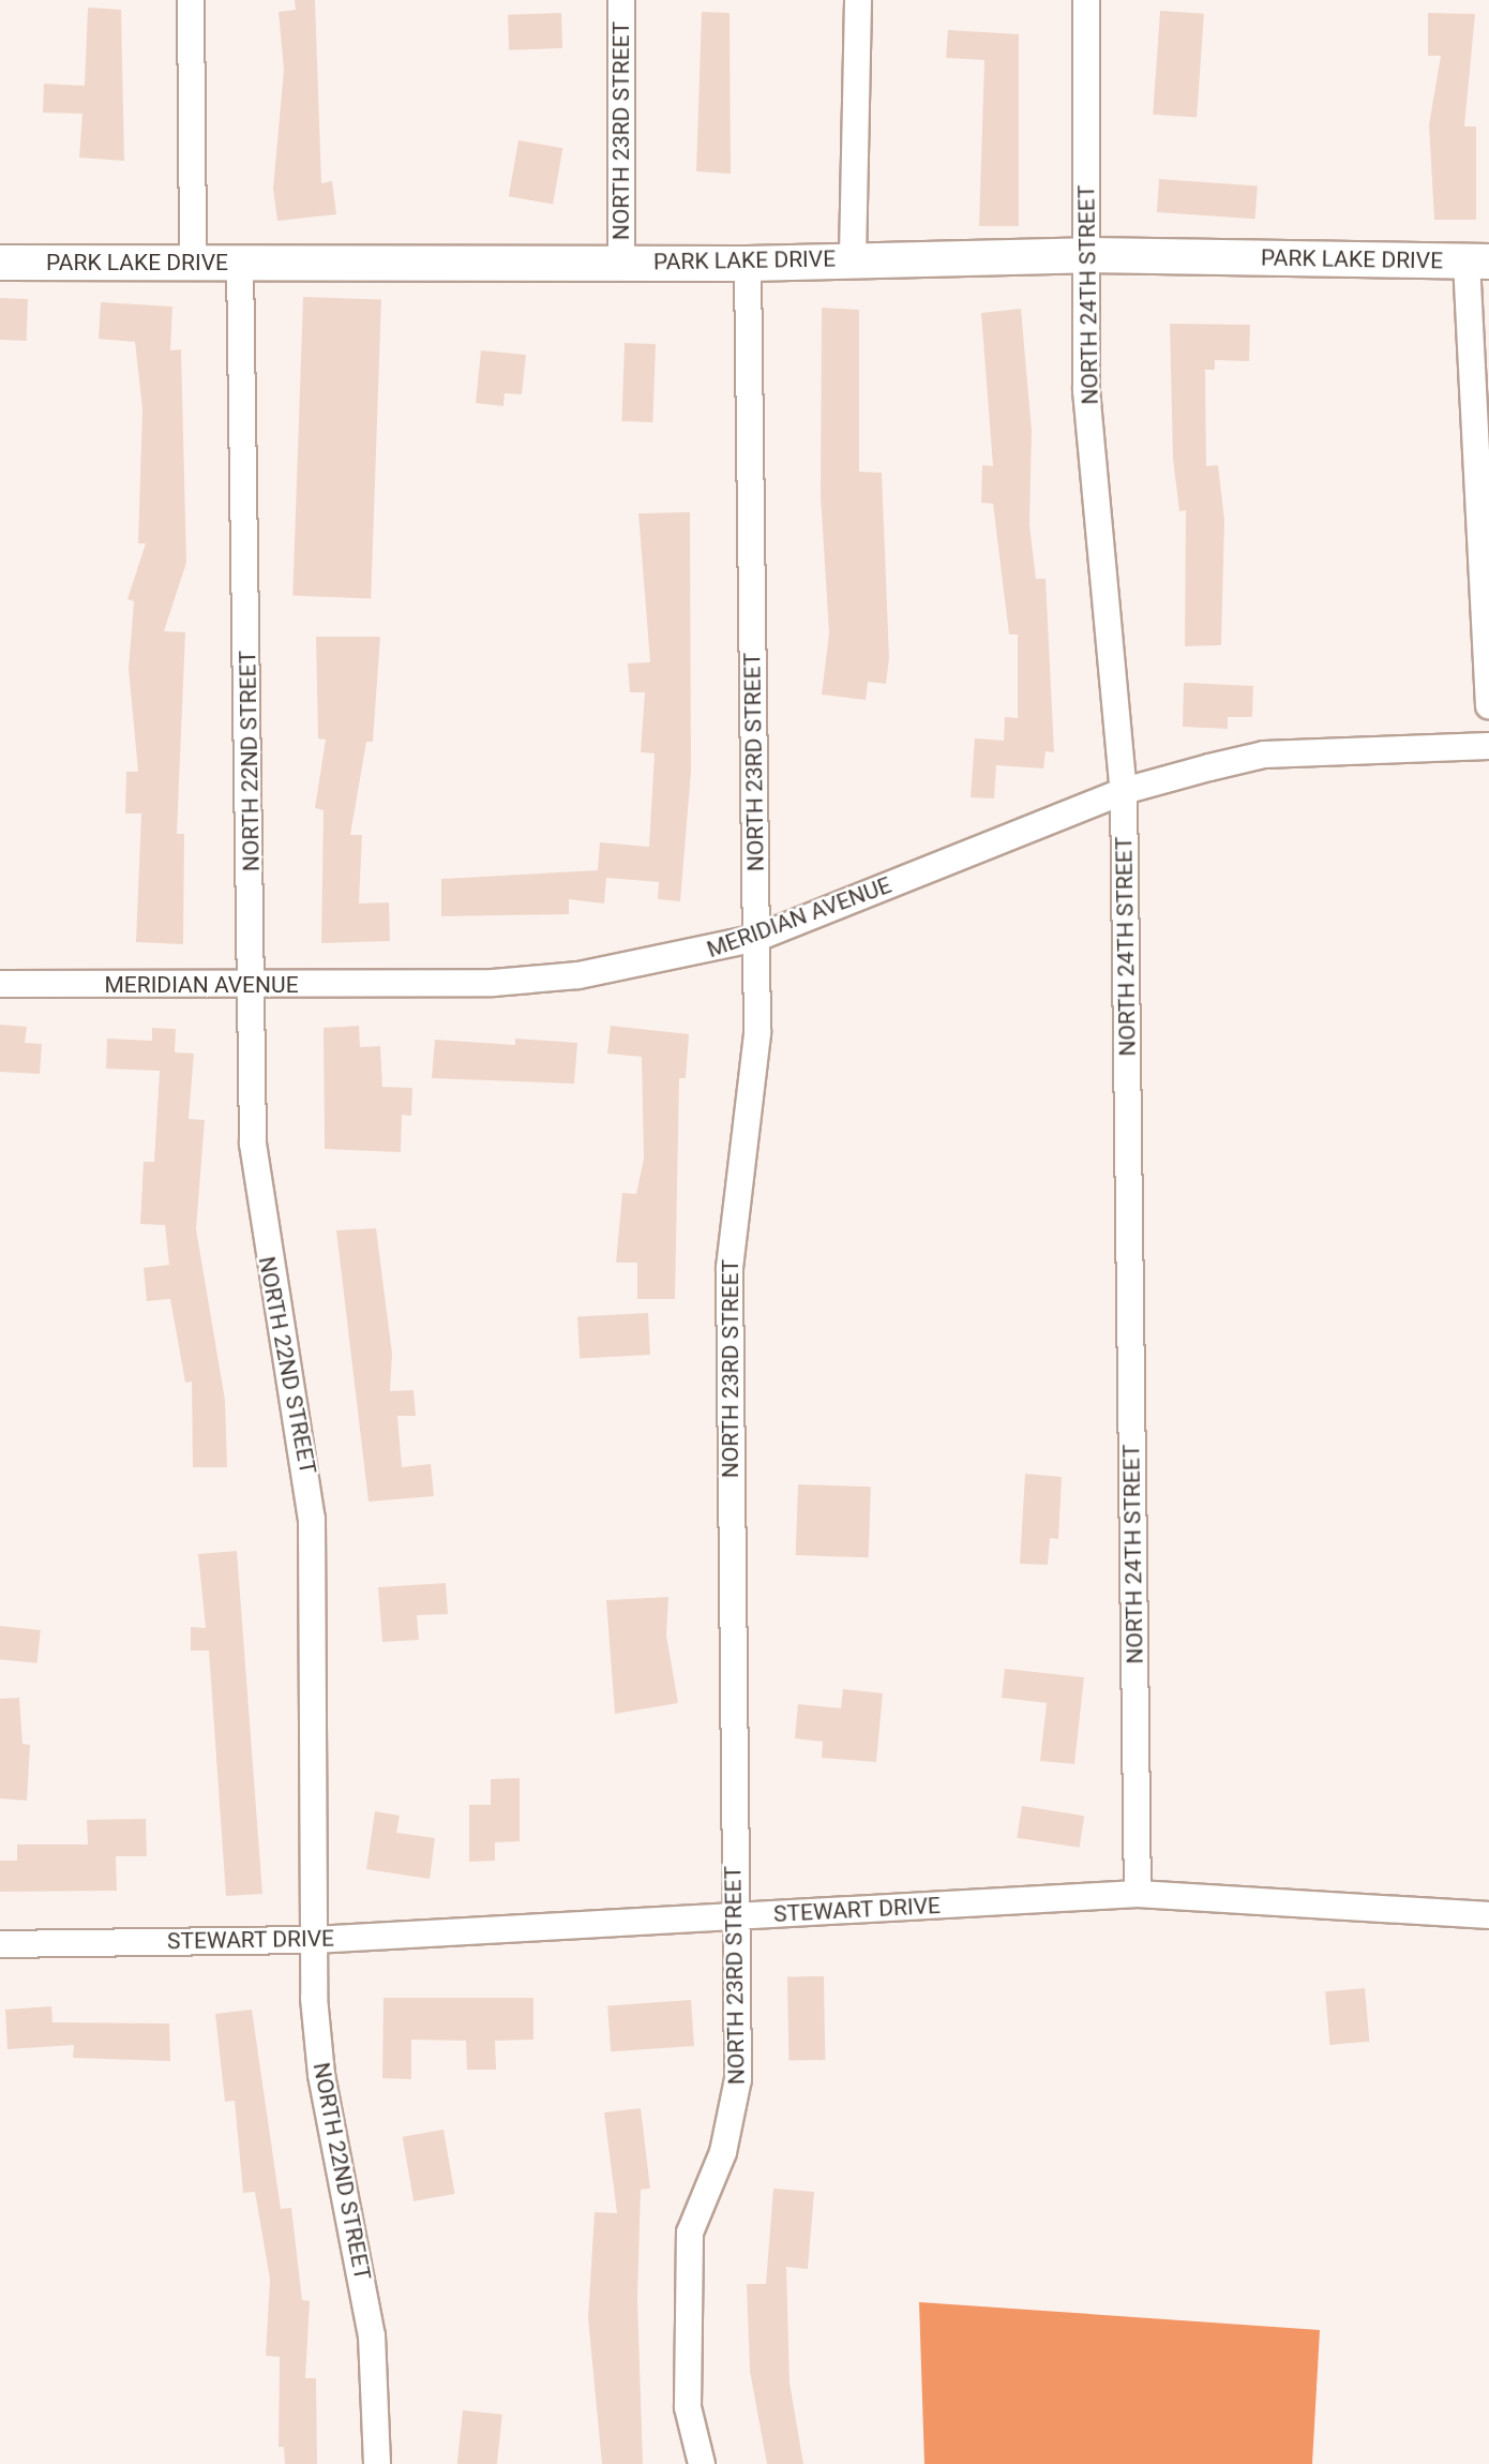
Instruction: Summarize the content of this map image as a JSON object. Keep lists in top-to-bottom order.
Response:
{
  "streets": {
    "street": [
      "NORTH 23RD STREET",
      "PARK LAKE DRIVE",
      "NORTH 24TH STREET",
      "NORTH 22ND STREET",
      "MERIDIAN AVENUE",
      "STEWART DRIVE"
    ]
  },
  "crossings": [
    ["NORTH 23RD STREET", "PARK LAKE DRIVE"],
    ["NORTH 23RD STREET", "MERIDIAN AVENUE"],
    ["NORTH 23RD STREET", "STEWART DRIVE"],
    ["PARK LAKE DRIVE", "NORTH 24TH STREET"],
    ["PARK LAKE DRIVE", "NORTH 22ND STREET"],
    ["NORTH 24TH STREET", "MERIDIAN AVENUE"],
    ["NORTH 24TH STREET", "STEWART DRIVE"],
    ["NORTH 22ND STREET", "MERIDIAN AVENUE"],
    ["NORTH 22ND STREET", "STEWART DRIVE"]
  ]
}
